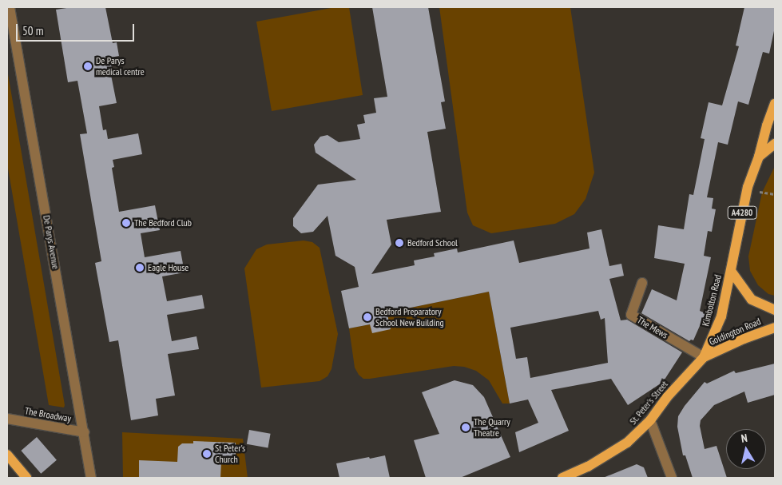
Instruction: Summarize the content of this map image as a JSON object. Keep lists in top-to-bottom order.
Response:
{
  "streets": {
    "main road": [
      "A4280",
      "Kimbolton Road",
      "Goldington Road",
      "St. Peter's Street"
    ],
    "street": ["De Parys Avenue", "The Mews", "The Broadway"]
  },
  "crossings": [
    ["A4280", "Kimbolton Road"],
    ["A4280", "Goldington Road"],
    ["De Parys Avenue", "The Broadway"],
    ["Kimbolton Road", "The Mews"],
    ["Kimbolton Road", "Goldington Road"],
    ["Kimbolton Road", "St. Peter's Street"],
    ["The Mews", "Goldington Road"],
    ["The Mews", "St. Peter's Street"],
    ["Goldington Road", "St. Peter's Street"]
  ],
  "places": [
    "De Parys medical centre",
    "The Bedford Club",
    "Bedford School",
    "Eagle House",
    "Bedford Preparatory School New Building",
    "The Quarry Theatre",
    "St Peter's Church"
  ],
  "scale_bar": "50 m",
  "north": "top"
}
